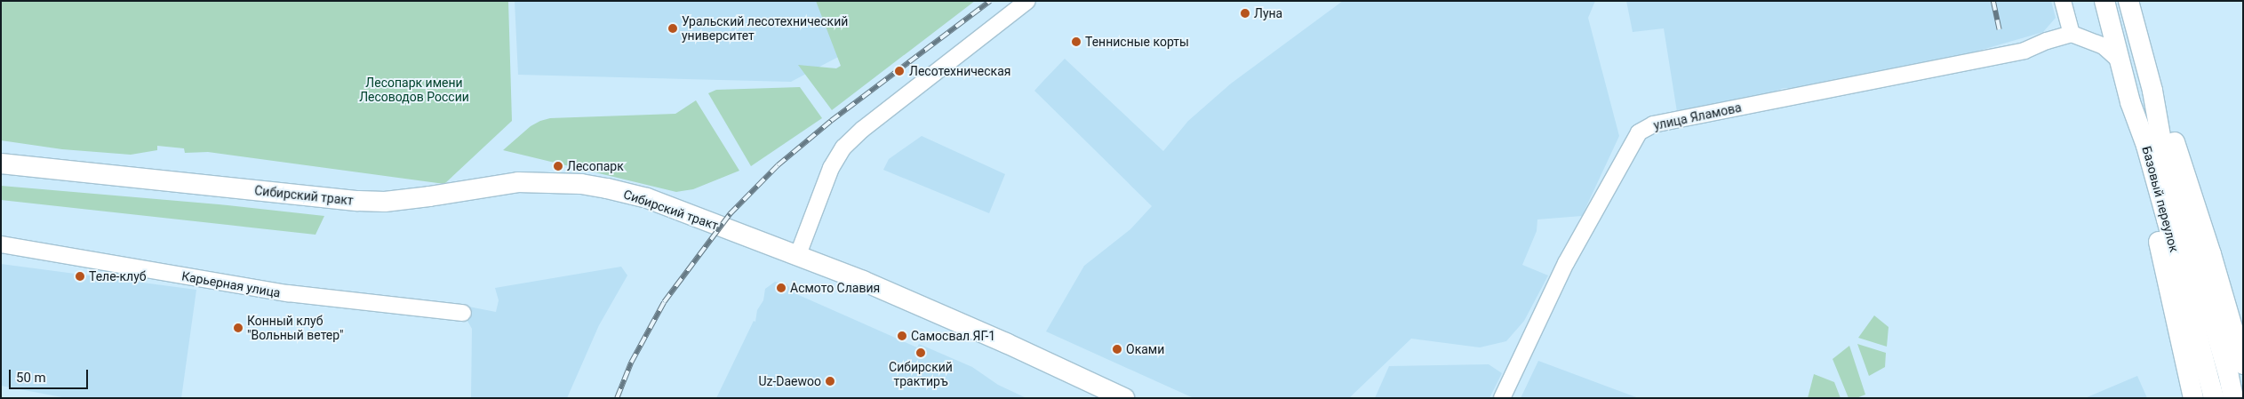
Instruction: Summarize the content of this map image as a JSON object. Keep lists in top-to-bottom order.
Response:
{
  "streets": {
    "main road": ["Сибирский тракт", "Базовый переулок"],
    "street": ["улица Яламова", "Карьерная улица"]
  },
  "parks": ["Лесопарк имени Лесоводов России"],
  "places": [
    "Луна",
    "Уральский лесотехнический университет",
    "Теннисные корты",
    "Лесотехническая",
    "Лесопарк",
    "Теле-клуб",
    "Асмото Славия",
    "Конный клуб \"Вольный ветер\"",
    "Самосвал ЯГ-1",
    "Оками",
    "Сибирский трактиръ",
    "Uz-Daewoo"
  ],
  "scale_bar": "50 m"
}
